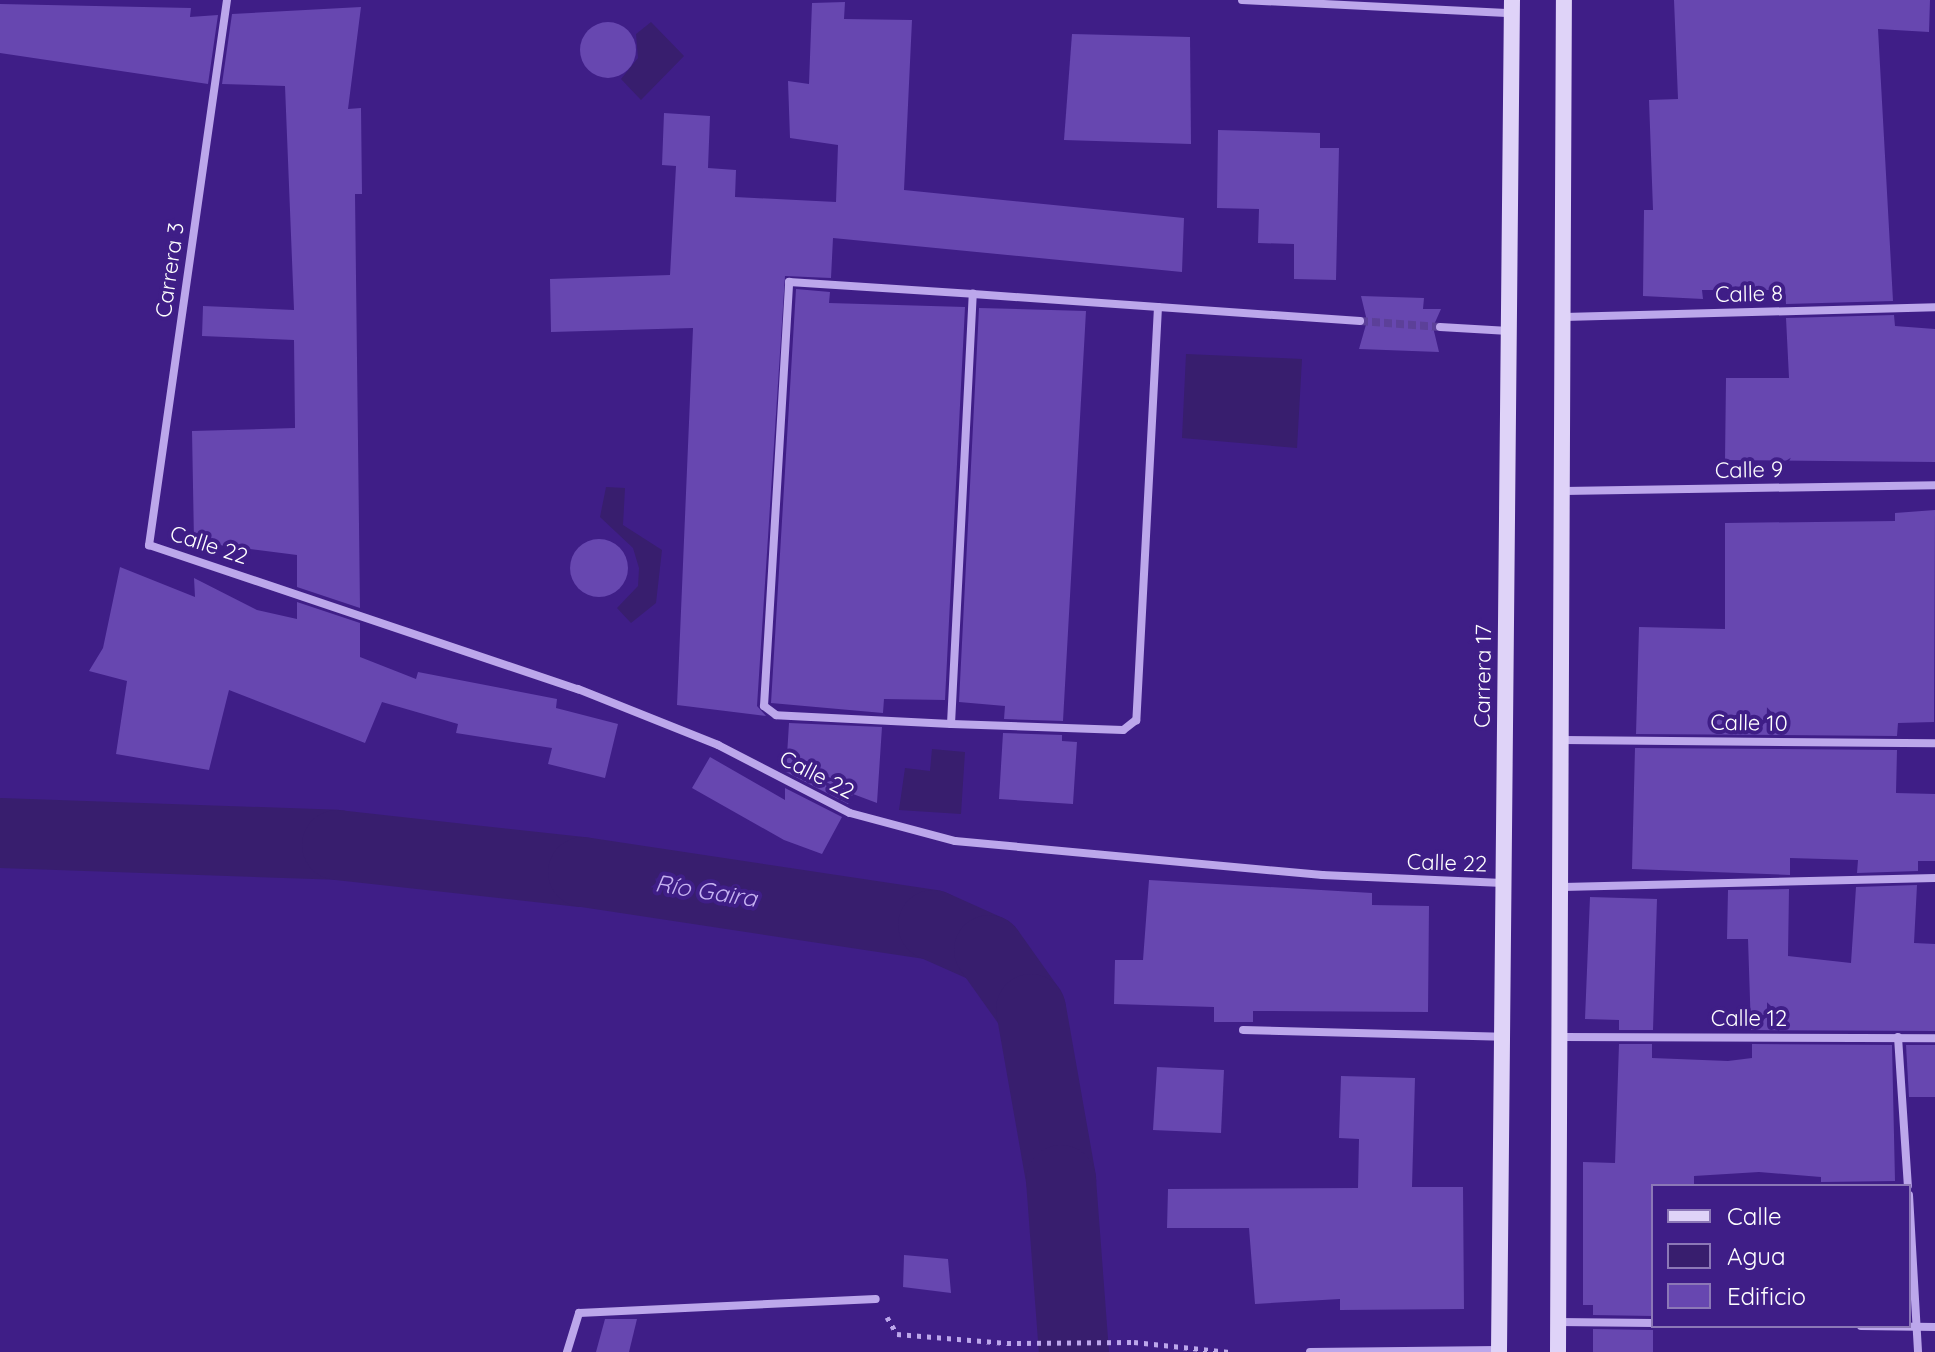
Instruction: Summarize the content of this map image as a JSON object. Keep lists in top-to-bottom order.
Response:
{
  "streets": {
    "main road": ["Carrera 17"],
    "street": [
      "Carrera 3",
      "Calle 8",
      "Calle 9",
      "Calle 22",
      "Calle 10",
      "Calle 12"
    ]
  },
  "crossings": [
    ["Carrera 3", "Calle 22"],
    ["Calle 22", "Carrera 17"]
  ],
  "water": ["Río Gaira"],
  "legend": ["Calle", "Agua", "Edificio"]
}
